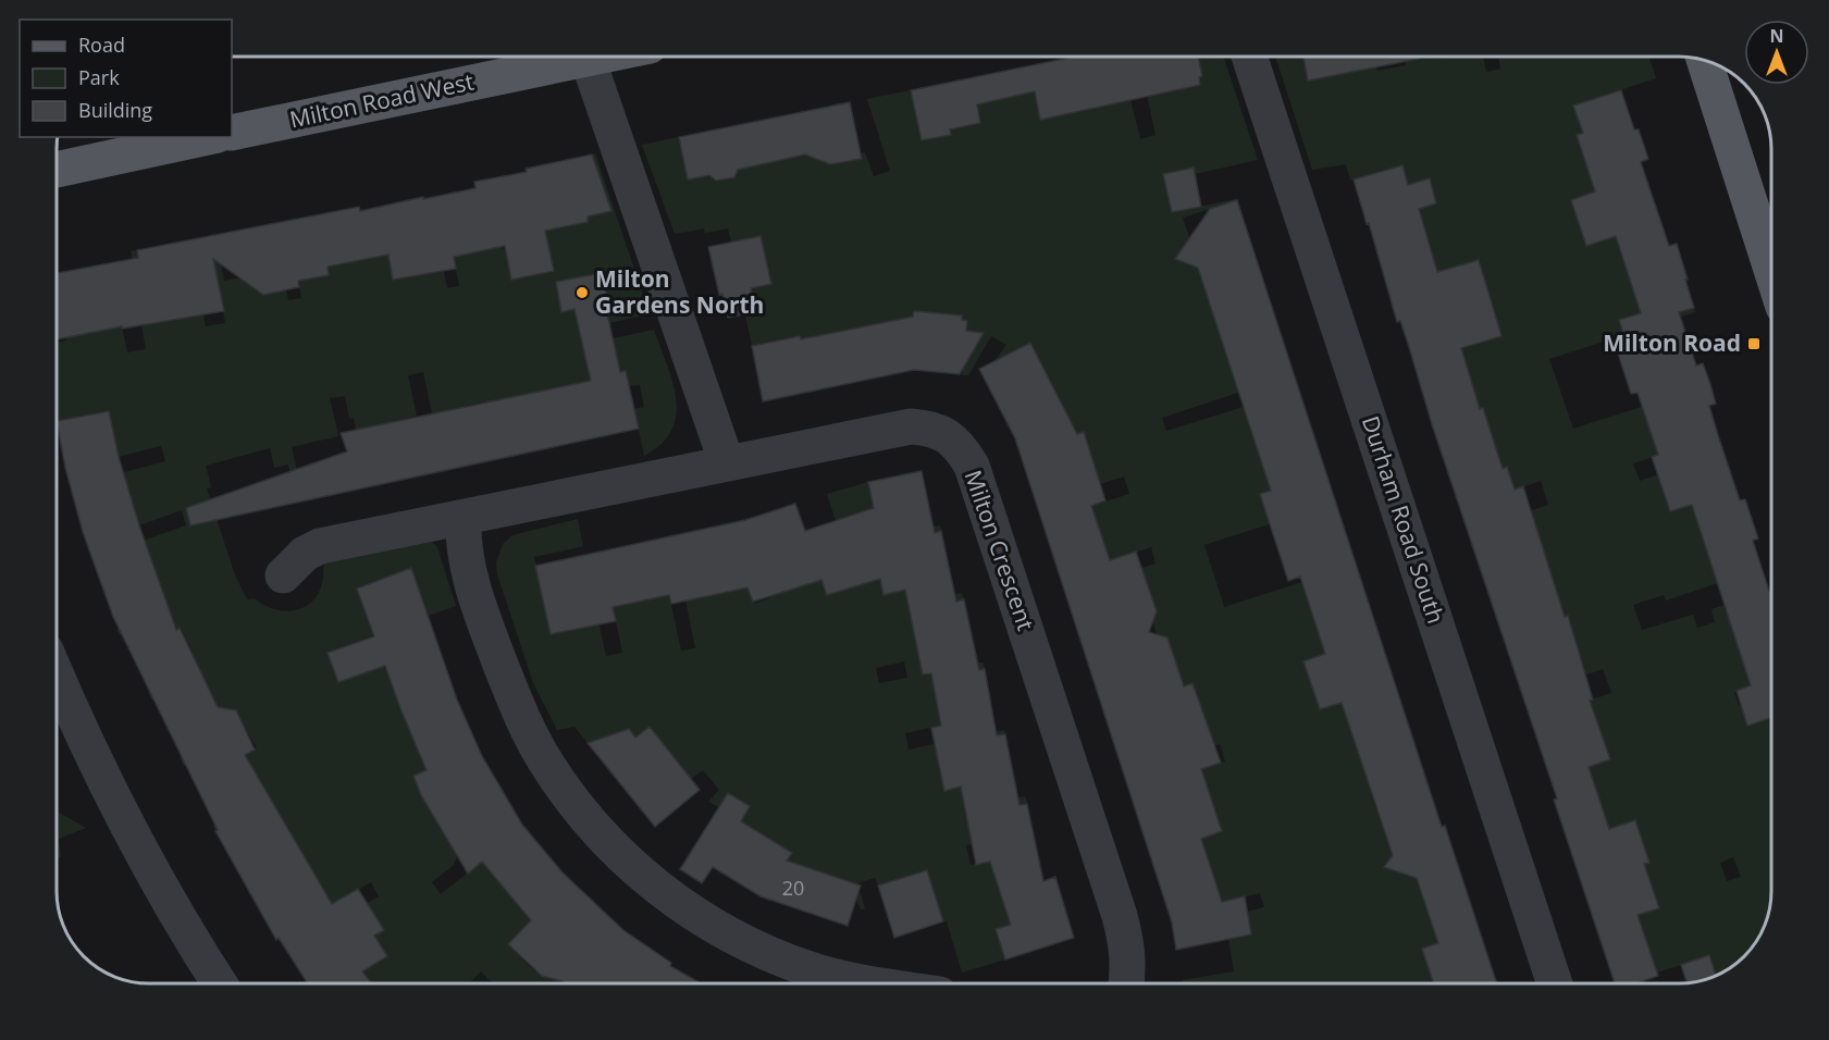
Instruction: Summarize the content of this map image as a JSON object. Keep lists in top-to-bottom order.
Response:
{
  "streets": {
    "main road": ["Milton Road West"],
    "street": ["Durham Road South", "Milton Crescent"]
  },
  "places": {
    "other": ["Milton Gardens North"],
    "transit": ["Milton Road"]
  },
  "house_numbers": ["20"],
  "legend": ["Road", "Park", "Building"],
  "north": "top"
}
